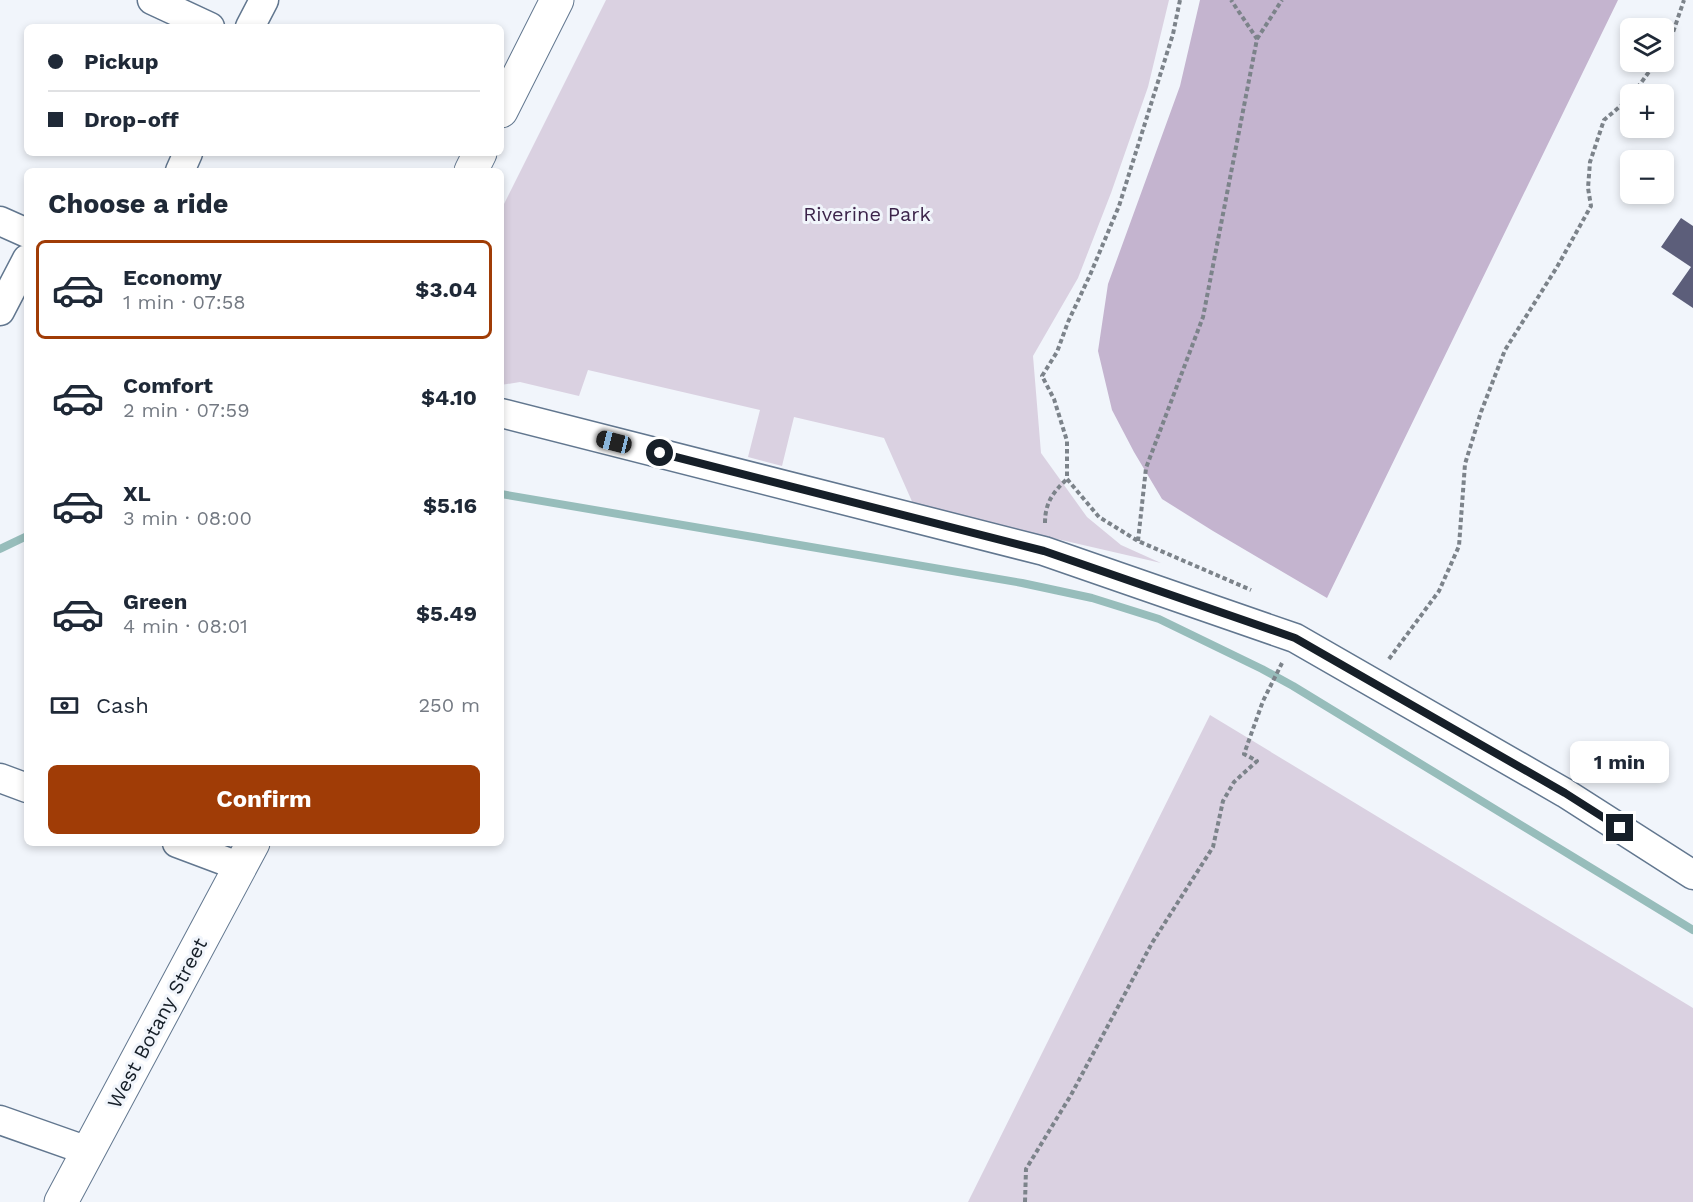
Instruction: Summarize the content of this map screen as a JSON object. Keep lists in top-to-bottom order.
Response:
{
  "streets": {
    "main road": ["West Botany Street"]
  },
  "parks": ["Riverine Park"],
  "page": {
    "map_buttons": ["+", "−"],
    "banner": ["Pickup", "Drop-off"],
    "heading": "Choose a ride",
    "list": [
      {
        "name": "Economy",
        "note": "1 min · 07:58",
        "value": "$3.04"
      },
      {
        "name": "Comfort",
        "note": "2 min · 07:59",
        "value": "$4.10"
      },
      {
        "name": "XL",
        "note": "3 min · 08:00",
        "value": "$5.16"
      },
      {
        "name": "Green",
        "note": "4 min · 08:01",
        "value": "$5.49"
      }
    ],
    "pay": ["Cash", "250 m"],
    "bubble": "1 min",
    "buttons": "Confirm"
  }
}
